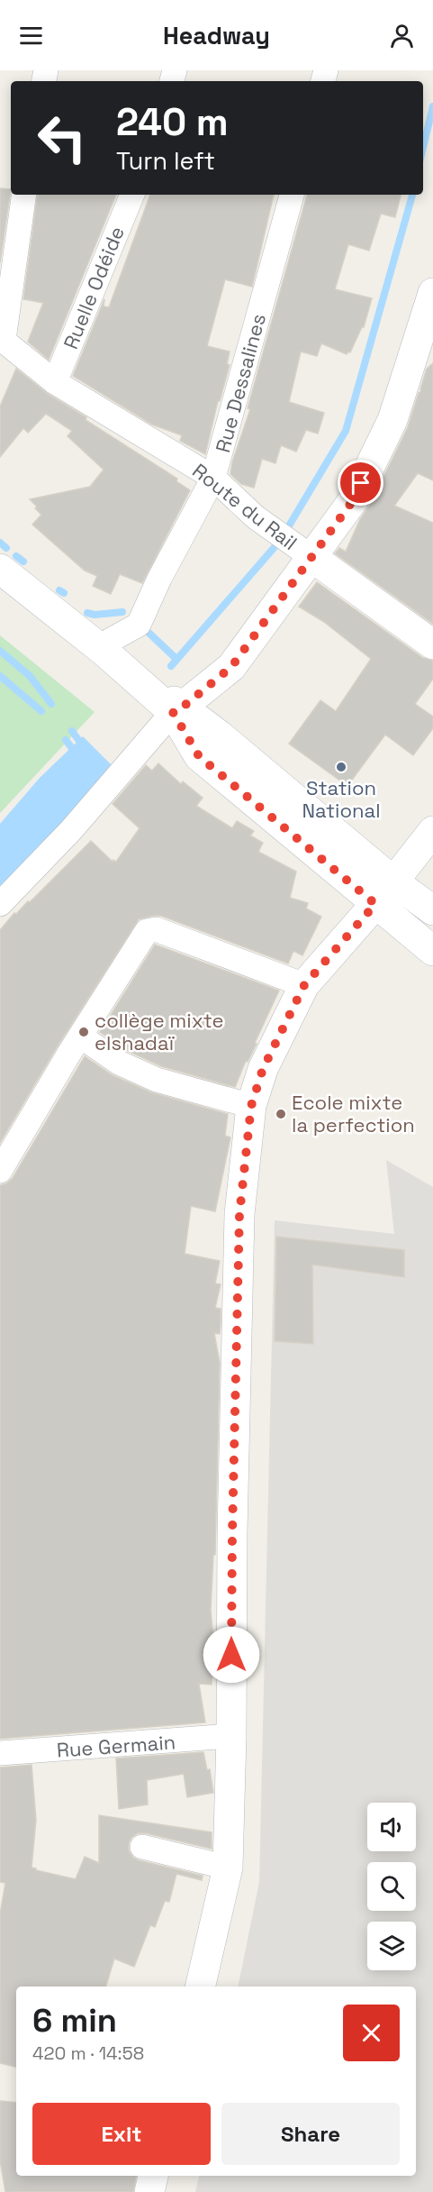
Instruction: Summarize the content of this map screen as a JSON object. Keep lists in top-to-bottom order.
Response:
{
  "streets": {
    "street": [
      "Ruelle Odéide",
      "Rue Dessalines",
      "Route du Rail",
      "Rue Germain"
    ]
  },
  "crossings": [
    ["Ruelle Odéide", "Route du Rail"],
    ["Rue Dessalines", "Route du Rail"]
  ],
  "places": ["Station National", "collège mixte elshadaï", "Ecole mixte la perfection"],
  "page": {
    "header": "Headway",
    "turn": ["240 m", "Turn left"],
    "heading": ["6 min", "420 m · 14:58"],
    "buttons": ["Exit", "Share"]
  }
}
